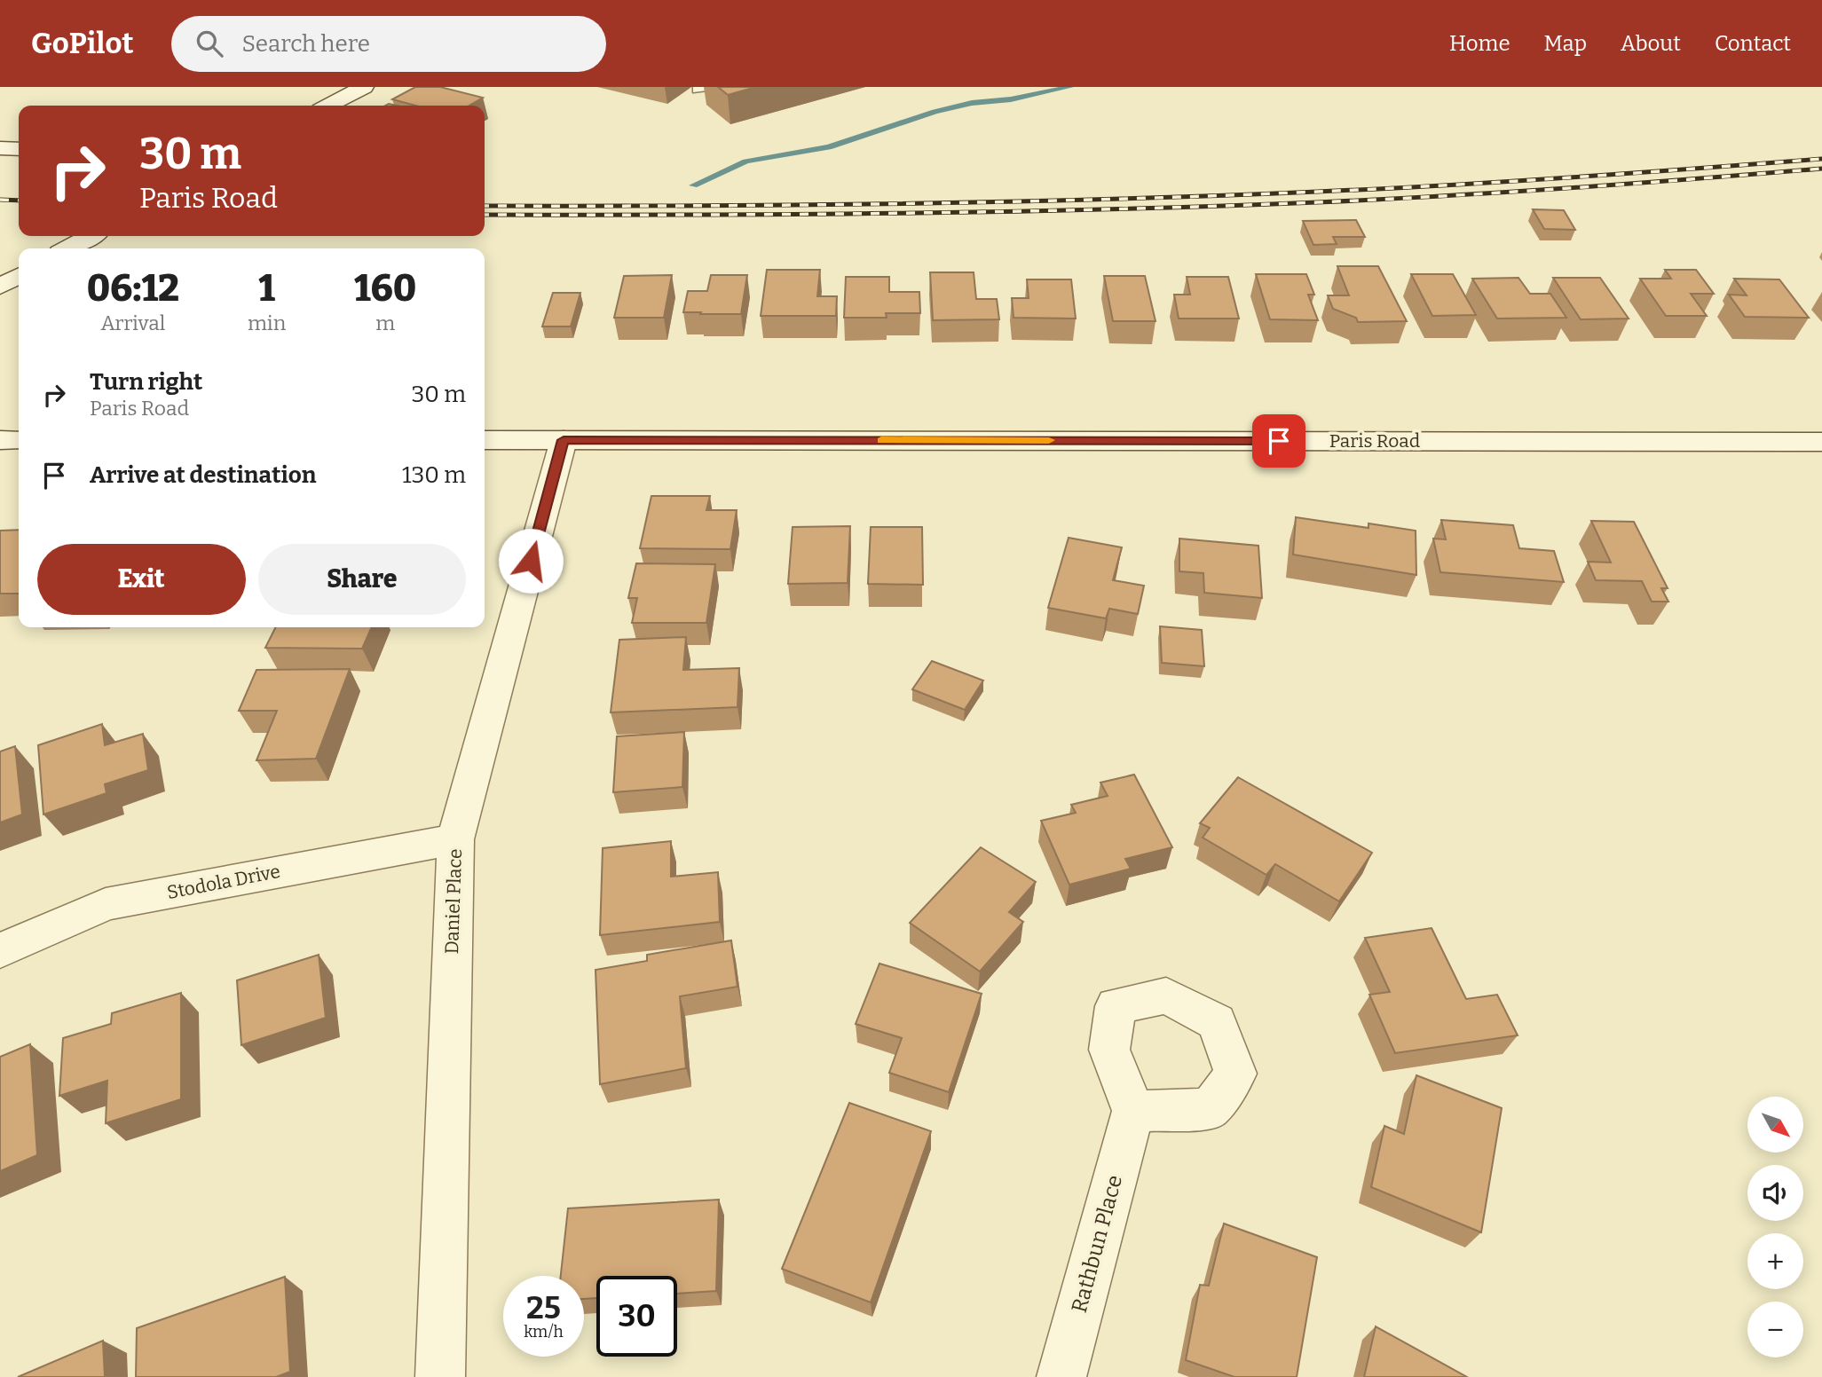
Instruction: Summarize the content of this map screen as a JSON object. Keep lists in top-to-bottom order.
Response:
{
  "streets": {
    "main road": [
      "Paris Road",
      "Stodola Drive",
      "Daniel Place",
      "Rathbun Place"
    ]
  },
  "crossings": [
    ["Paris Road", "Daniel Place"],
    ["Stodola Drive", "Daniel Place"]
  ],
  "north": "bottom right",
  "page": {
    "header": "GoPilot",
    "search": "Search here",
    "nav": [
      "Home",
      "Map",
      "About",
      "Contact"
    ],
    "turn": ["30 m", "Paris Road"],
    "eta": [
      "06:12",
      "Arrival",
      "1",
      "min",
      "160",
      "m"
    ],
    "list": [
      {
        "name": "Turn right",
        "note": "Paris Road",
        "value": "30 m"
      },
      {
        "name": "Arrive at destination",
        "value": "130 m"
      }
    ],
    "buttons": ["Exit", "Share"],
    "map_buttons": ["+", "−"],
    "speed": "25 km/h",
    "limit": "30"
  }
}
